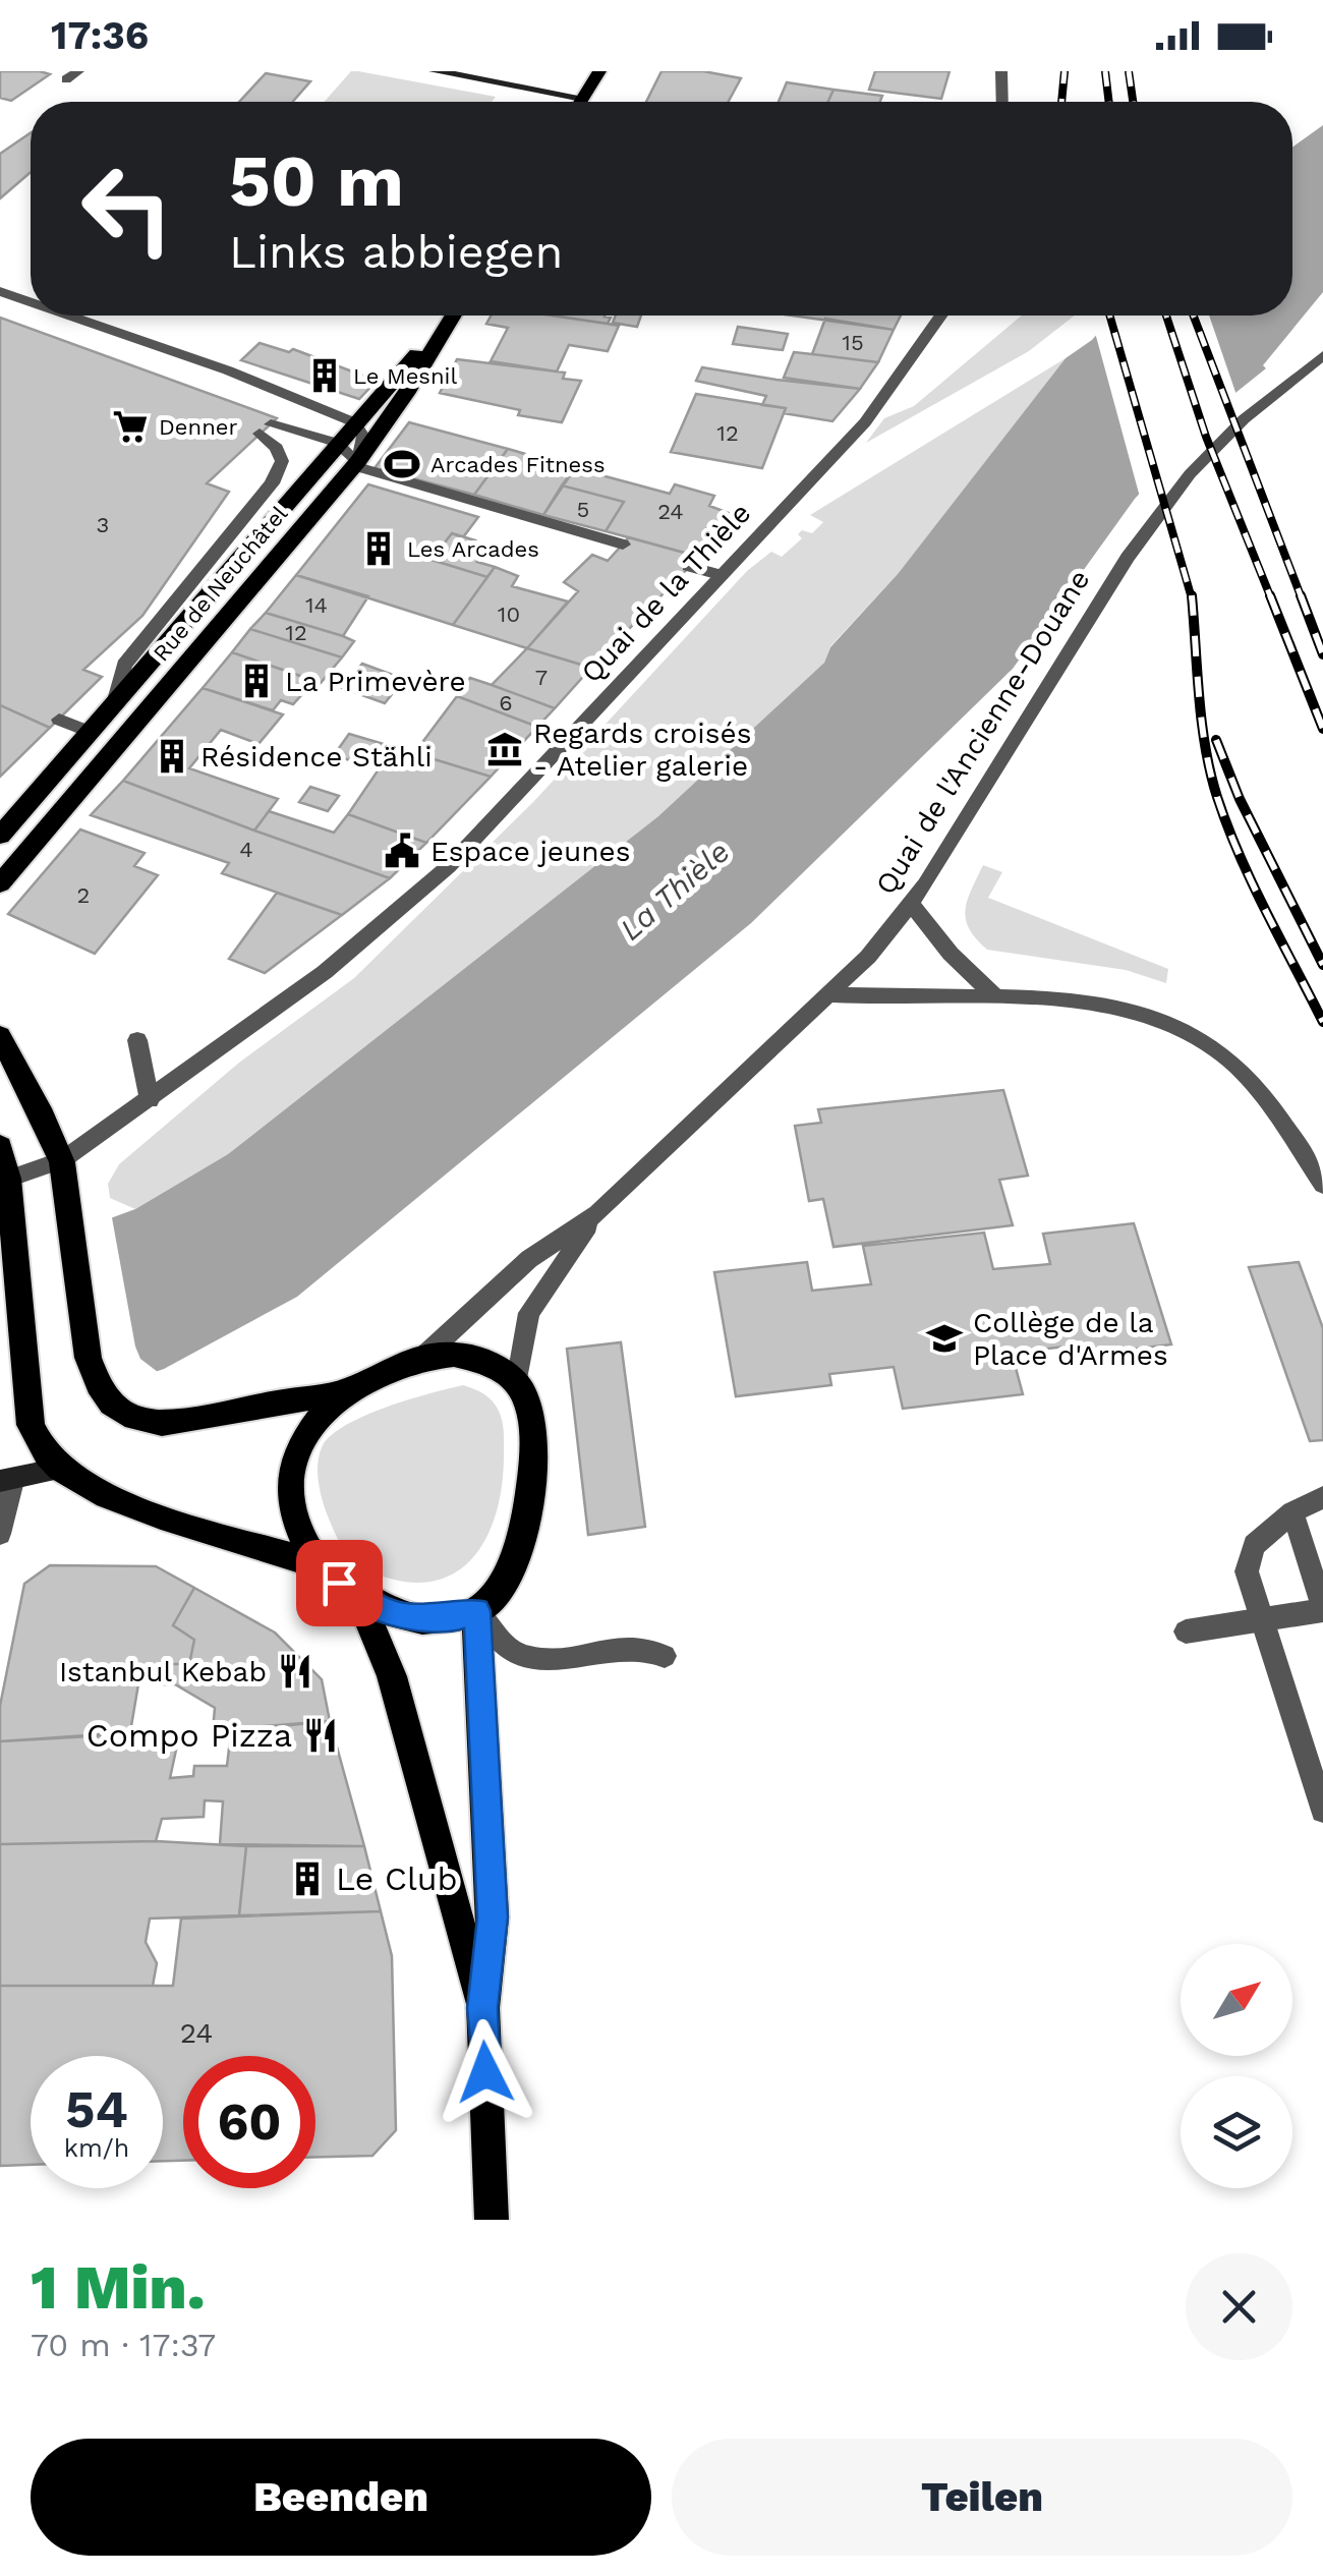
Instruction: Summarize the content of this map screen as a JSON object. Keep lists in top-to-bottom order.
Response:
{
  "streets": {
    "main road": ["Rue de Neuchâtel"],
    "street": ["Quai de la Thièle", "Quai de l'Ancienne-Douane"]
  },
  "water": ["La Thièle"],
  "places": {
    "building": [
      "Le Mesnil",
      "Les Arcades",
      "La Primevère",
      "Résidence Stähli",
      "Le Club"
    ],
    "supermarket": ["Denner"],
    "sports": ["Arcades Fitness"],
    "museum": ["Regards croisés - Atelier galerie"],
    "public building": ["Espace jeunes"],
    "school or university": ["Collège de la Place d'Armes"],
    "restaurant": ["Istanbul Kebab", "Compo Pizza"]
  },
  "house_numbers": [
    "15",
    "12",
    "5",
    "24",
    "3",
    "14",
    "10",
    "12",
    "7",
    "6",
    "4",
    "2",
    "24"
  ],
  "north": "top right",
  "page": {
    "status": "17:36",
    "turn": ["50 m", "Links abbiegen"],
    "speed": "54 km/h",
    "limit": "60",
    "heading": ["1 Min.", "70 m · 17:37"],
    "buttons": ["Beenden", "Teilen"]
  }
}
